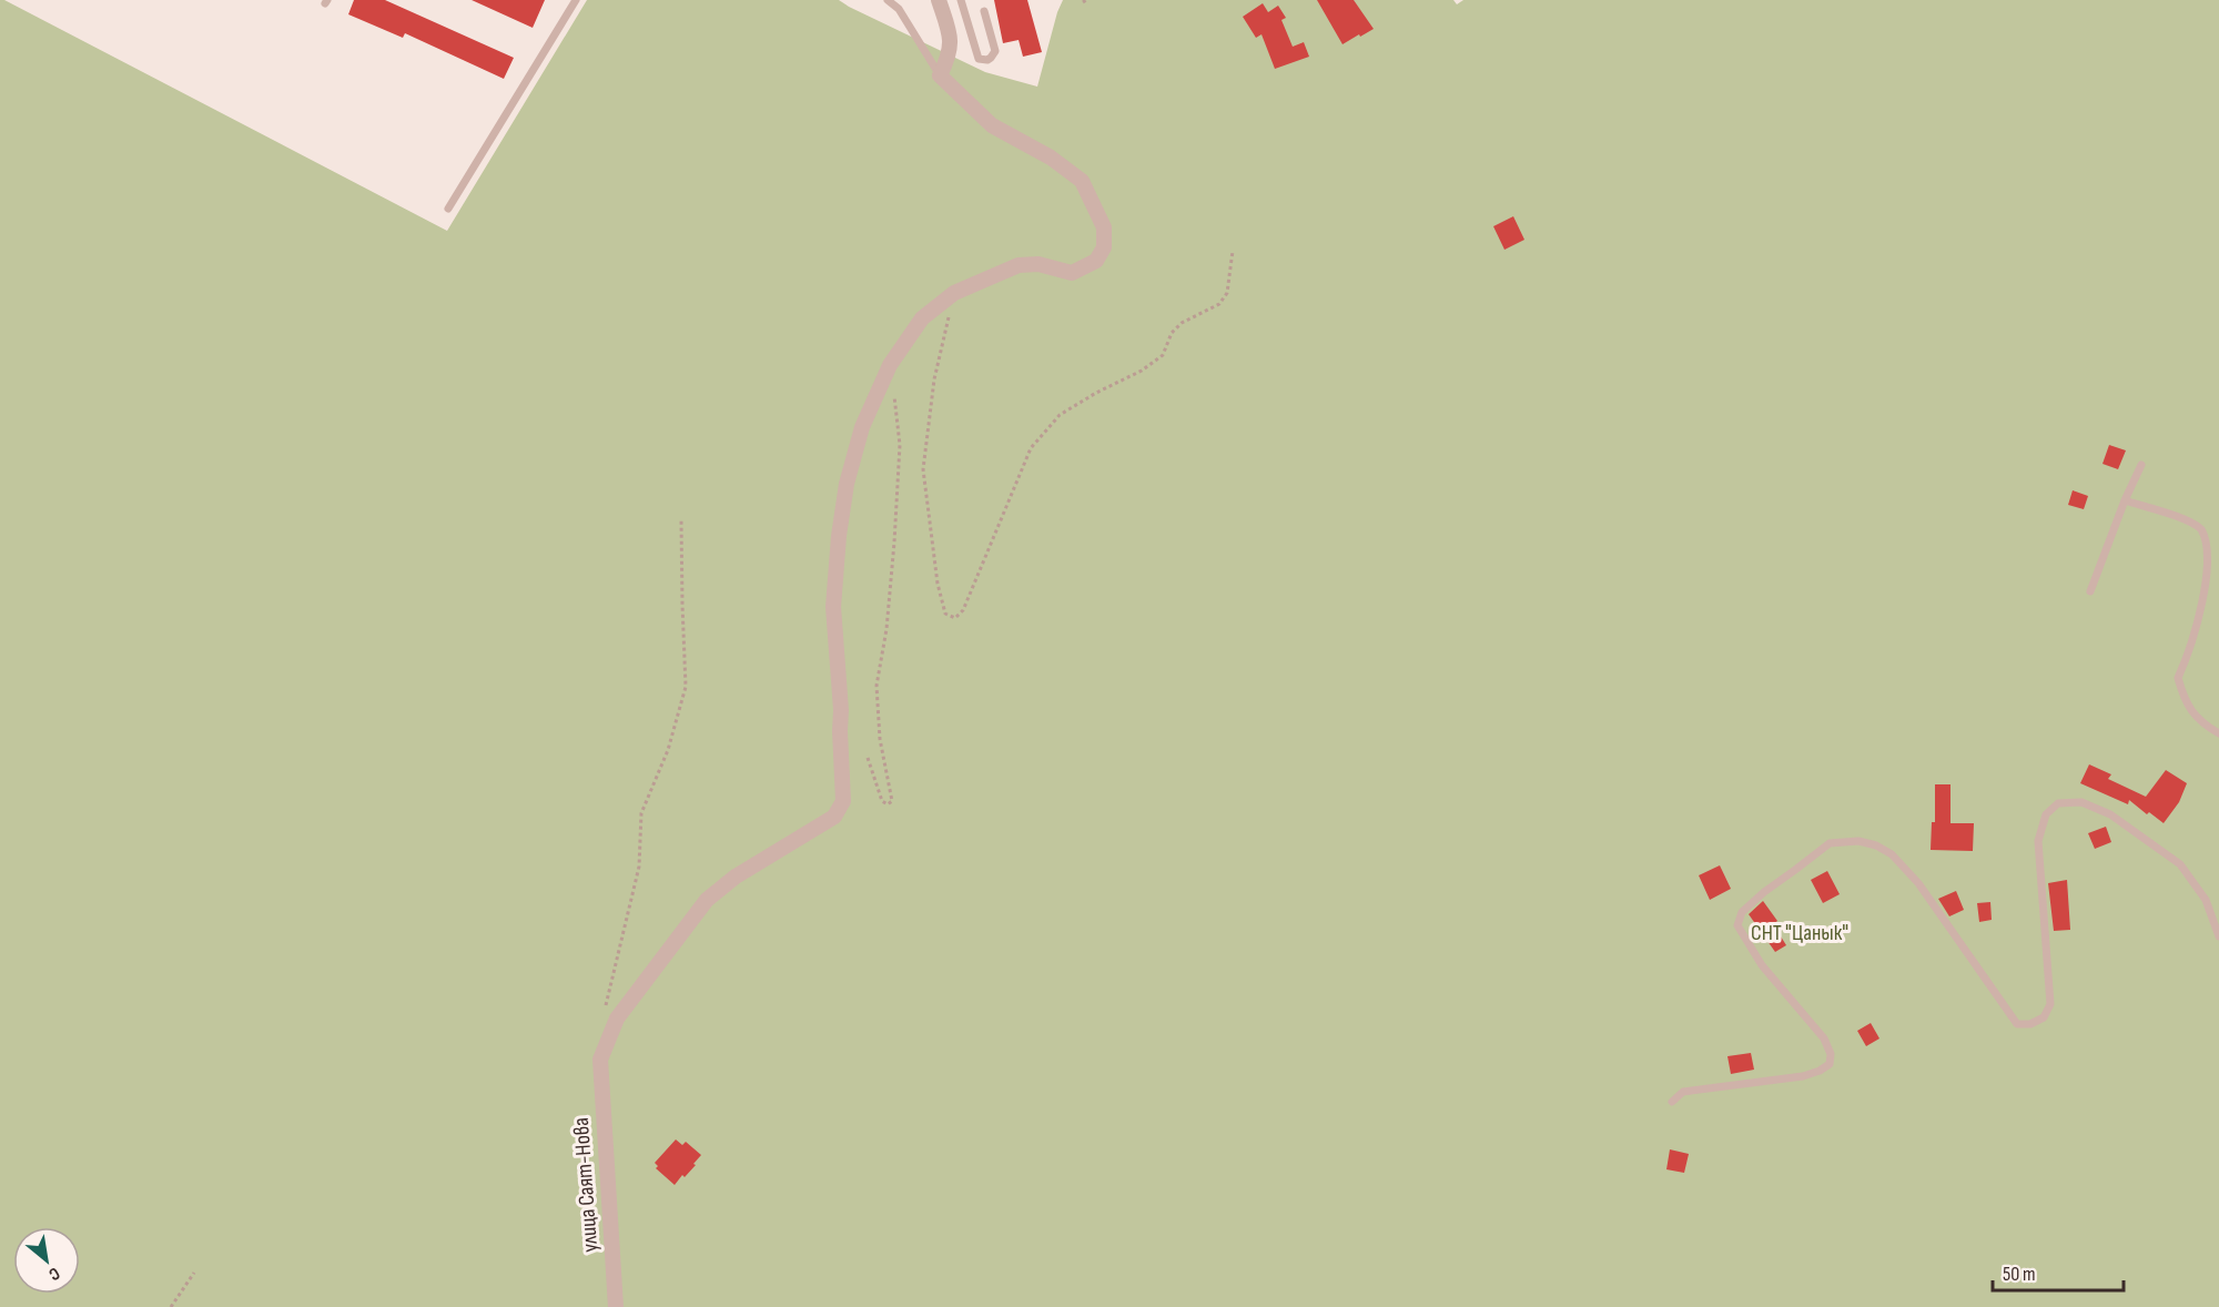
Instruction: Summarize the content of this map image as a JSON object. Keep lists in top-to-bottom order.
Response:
{
  "streets": {
    "street": ["улица Саят-Нова"]
  },
  "parks": ["СНТ \"Цанык\""],
  "scale_bar": "50 m",
  "north": "bottom right"
}
